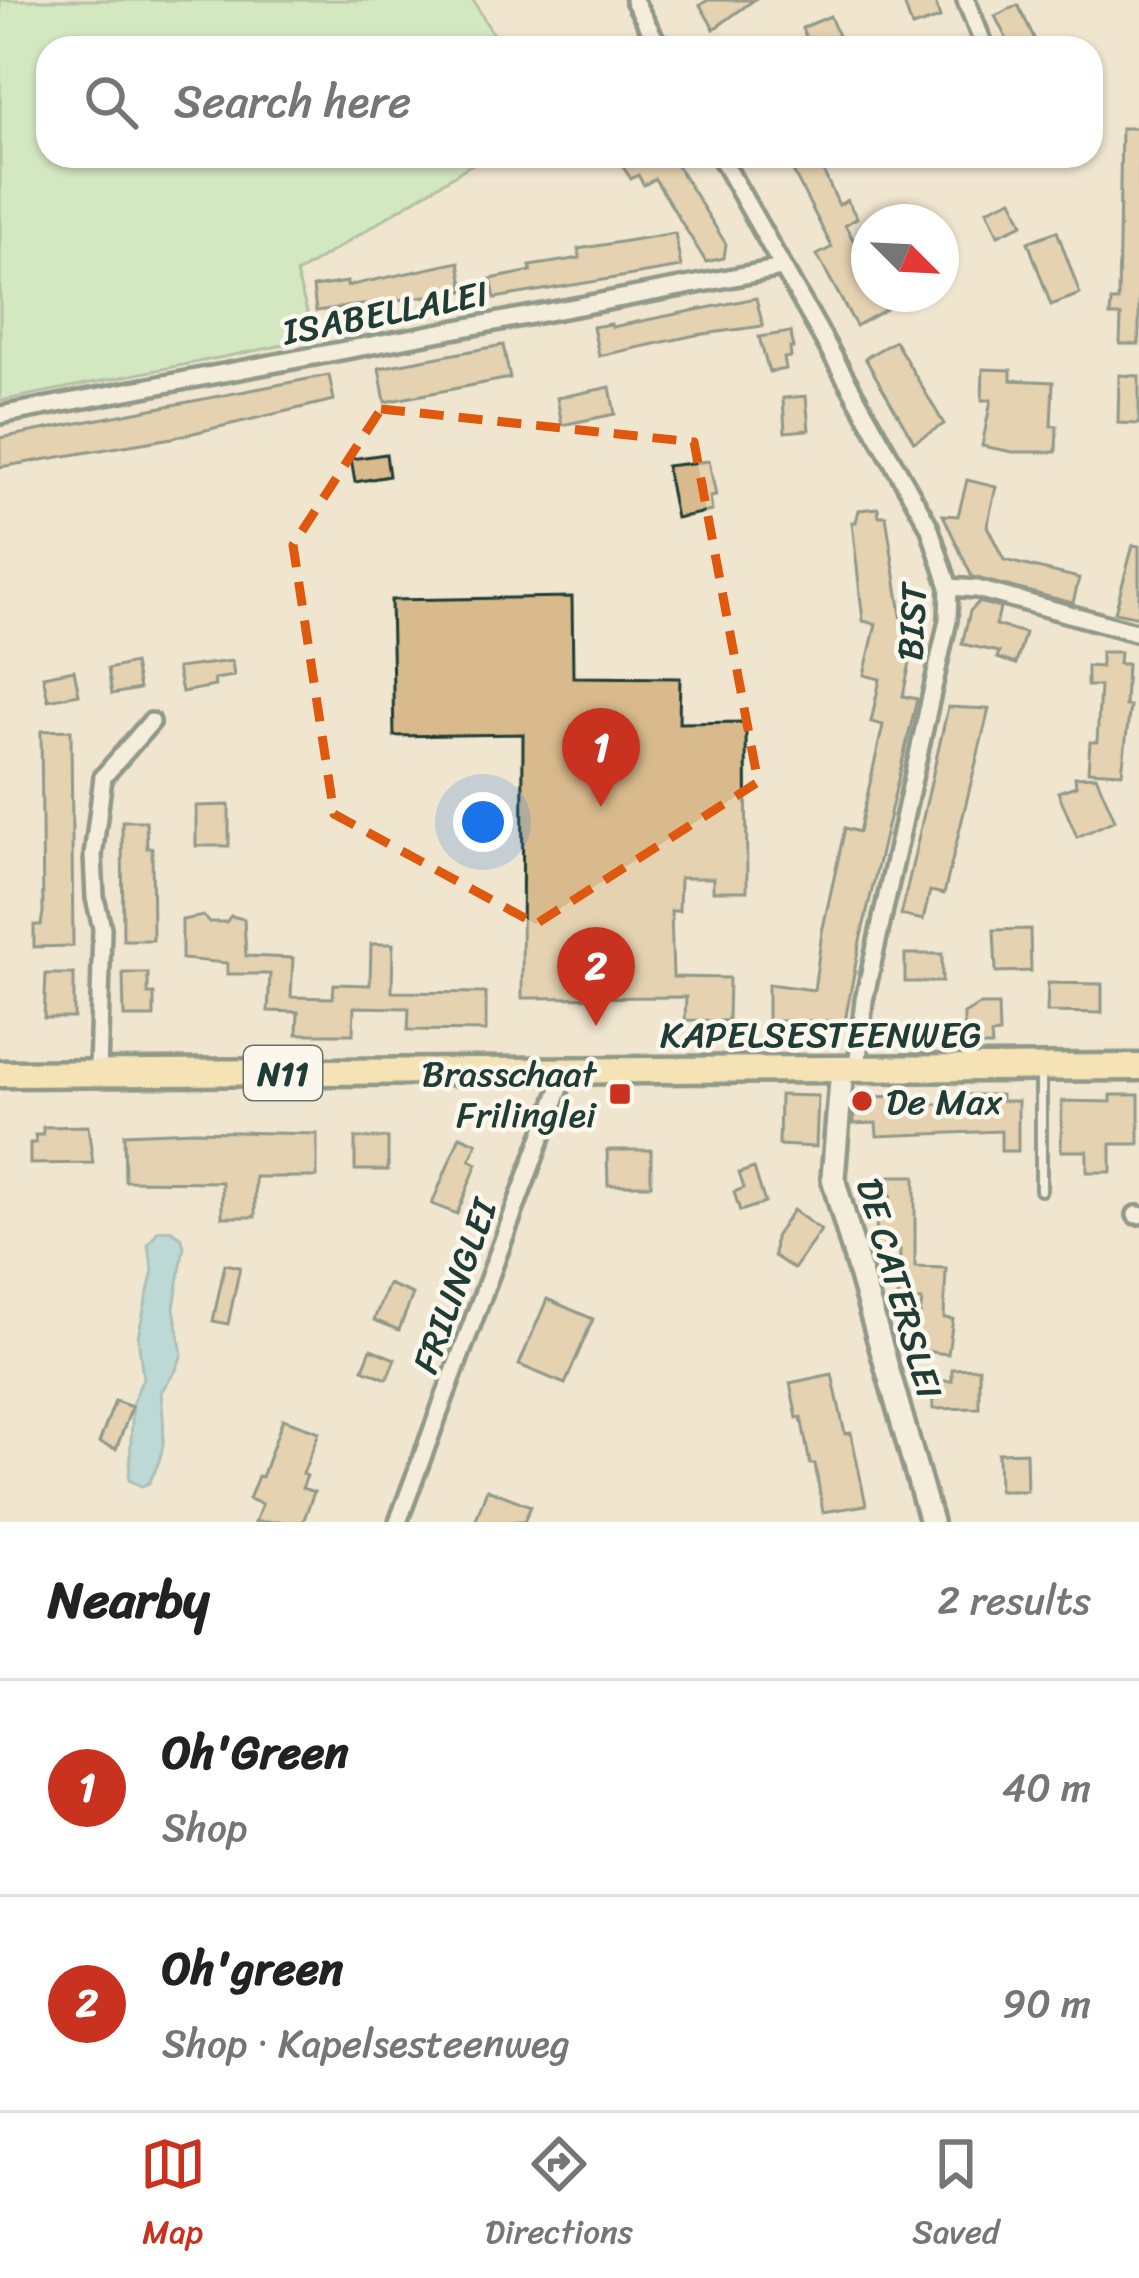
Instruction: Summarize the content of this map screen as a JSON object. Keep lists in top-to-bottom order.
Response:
{
  "streets": {
    "main road": ["KAPELSESTEENWEG", "N11"],
    "street": [
      "ISABELLALEI",
      "BIST",
      "FRILINGLEI",
      "DE CATERSLEI"
    ]
  },
  "crossings": [
    ["ISABELLALEI", "BIST"],
    ["BIST", "KAPELSESTEENWEG"],
    ["BIST", "DE CATERSLEI"],
    ["KAPELSESTEENWEG", "FRILINGLEI"],
    ["KAPELSESTEENWEG", "DE CATERSLEI"]
  ],
  "places": {
    "transit": ["Brasschaat Frilinglei"],
    "other": ["De Max"]
  },
  "north": "bottom right",
  "page": {
    "search": "Search here",
    "pins": ["1", "2"],
    "heading": ["Nearby", "2 results"],
    "list": [
      {
        "mark": "1",
        "name": "Oh'Green",
        "note": "Shop",
        "value": "40 m"
      },
      {
        "mark": "2",
        "name": "Oh'green",
        "note": "Shop · Kapelsesteenweg",
        "value": "90 m"
      }
    ],
    "nav": ["Map", "Directions", "Saved"]
  }
}
